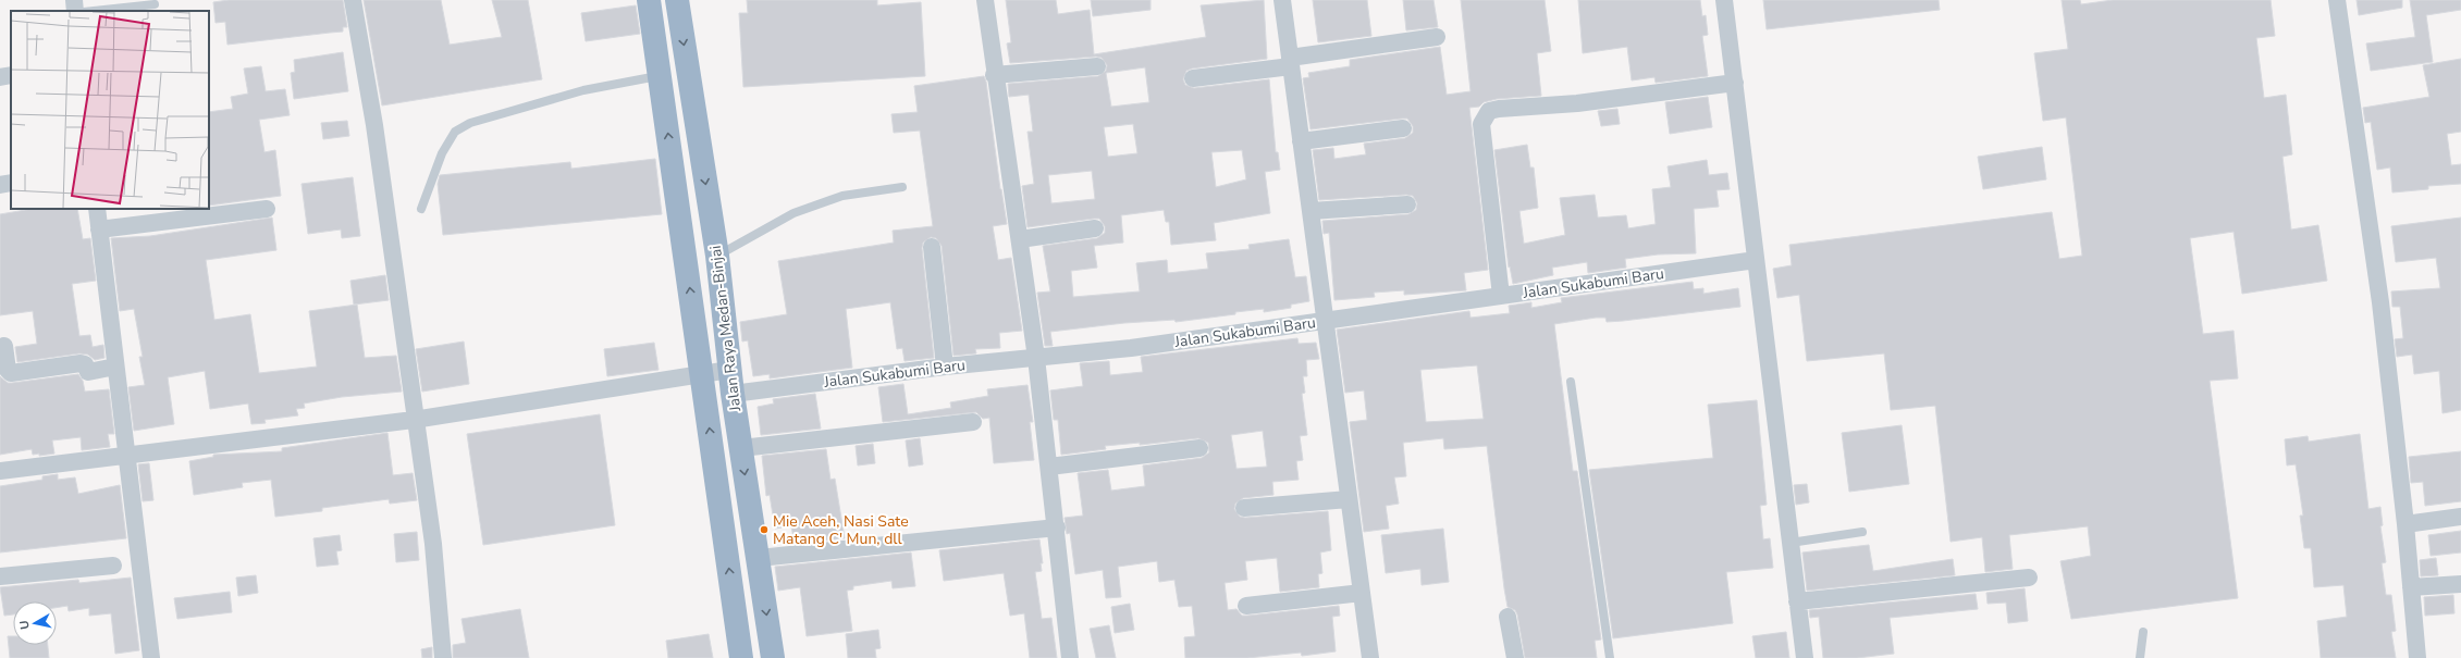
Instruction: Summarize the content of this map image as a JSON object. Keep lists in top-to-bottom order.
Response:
{
  "streets": {
    "highway": ["Jalan Raya Medan-Binjai"],
    "street": ["Jalan Sukabumi Baru"]
  },
  "crossings": [
    ["Jalan Sukabumi Baru", "Jalan Raya Medan-Binjai"]
  ],
  "places": ["Mie Aceh, Nasi Sate Matang C' Mun, dll"],
  "north": "left"
}
